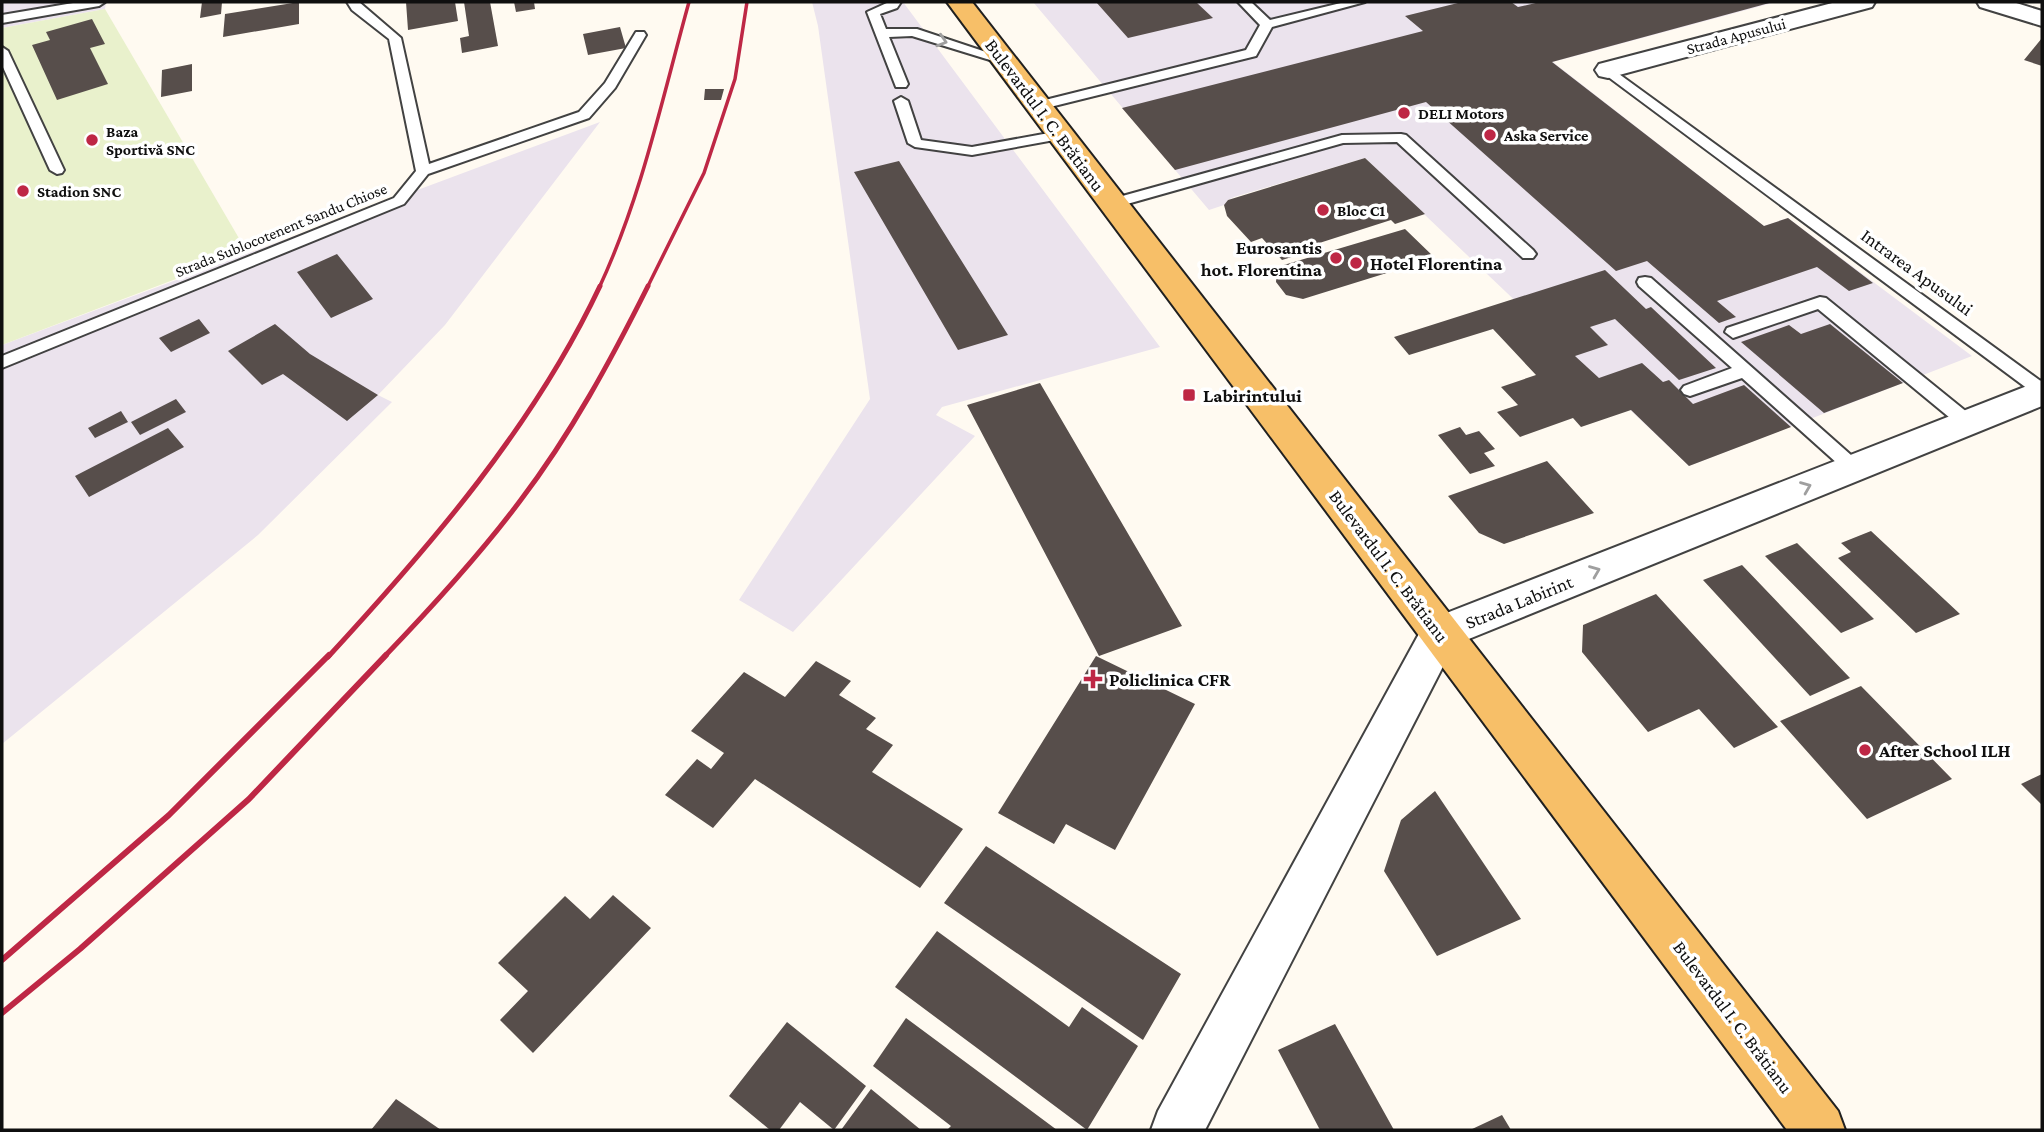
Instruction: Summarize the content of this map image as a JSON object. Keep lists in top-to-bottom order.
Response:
{
  "streets": {
    "main road": ["Bulevardul I. C. Brătianu"],
    "street": ["Strada Apusului", "Strada Labirint"],
    "lane": ["Strada Sublocotenent Sandu Chiose", "Intrarea Apusului"]
  },
  "crossings": [
    ["Strada Apusului", "Intrarea Apusului"],
    ["Bulevardul I. C. Brătianu", "Strada Labirint"],
    ["Intrarea Apusului", "Strada Labirint"]
  ],
  "one_way": ["Strada Labirint"],
  "places": {
    "other": [
      "DELI Motors",
      "Aska Service",
      "Baza Sportivă SNC",
      "Stadion SNC",
      "Bloc C1",
      "Eurosantis hot. Florentina",
      "Hotel Florentina",
      "After School ILH"
    ],
    "transit": ["Labirintului"],
    "health": ["Policlinica CFR"]
  }
}
